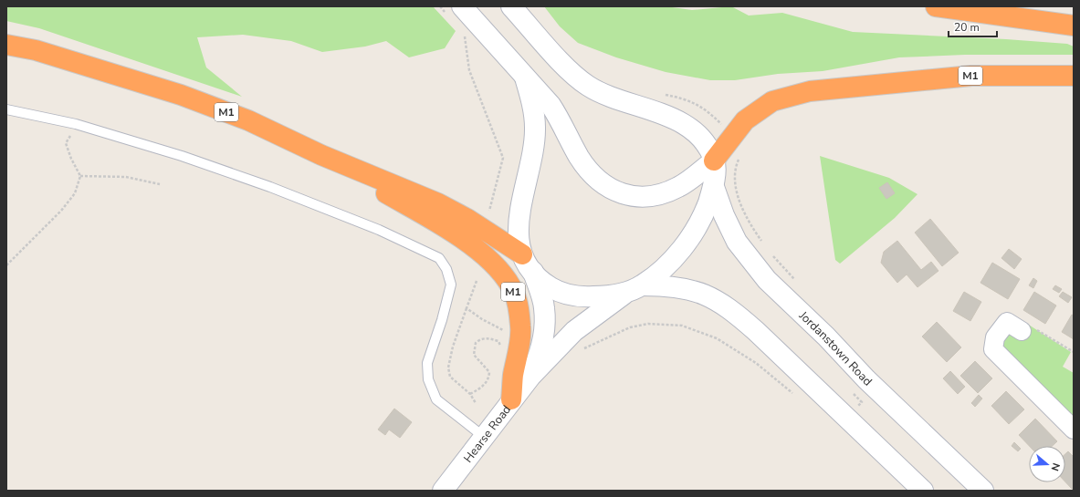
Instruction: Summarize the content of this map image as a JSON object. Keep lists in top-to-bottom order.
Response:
{
  "streets": {
    "highway": ["M1"],
    "main road": ["Jordanstown Road", "Hearse Road"]
  },
  "crossings": [
    ["M1", "Hearse Road"],
    ["Jordanstown Road", "Hearse Road"]
  ],
  "scale_bar": "20 m",
  "north": "right"
}
